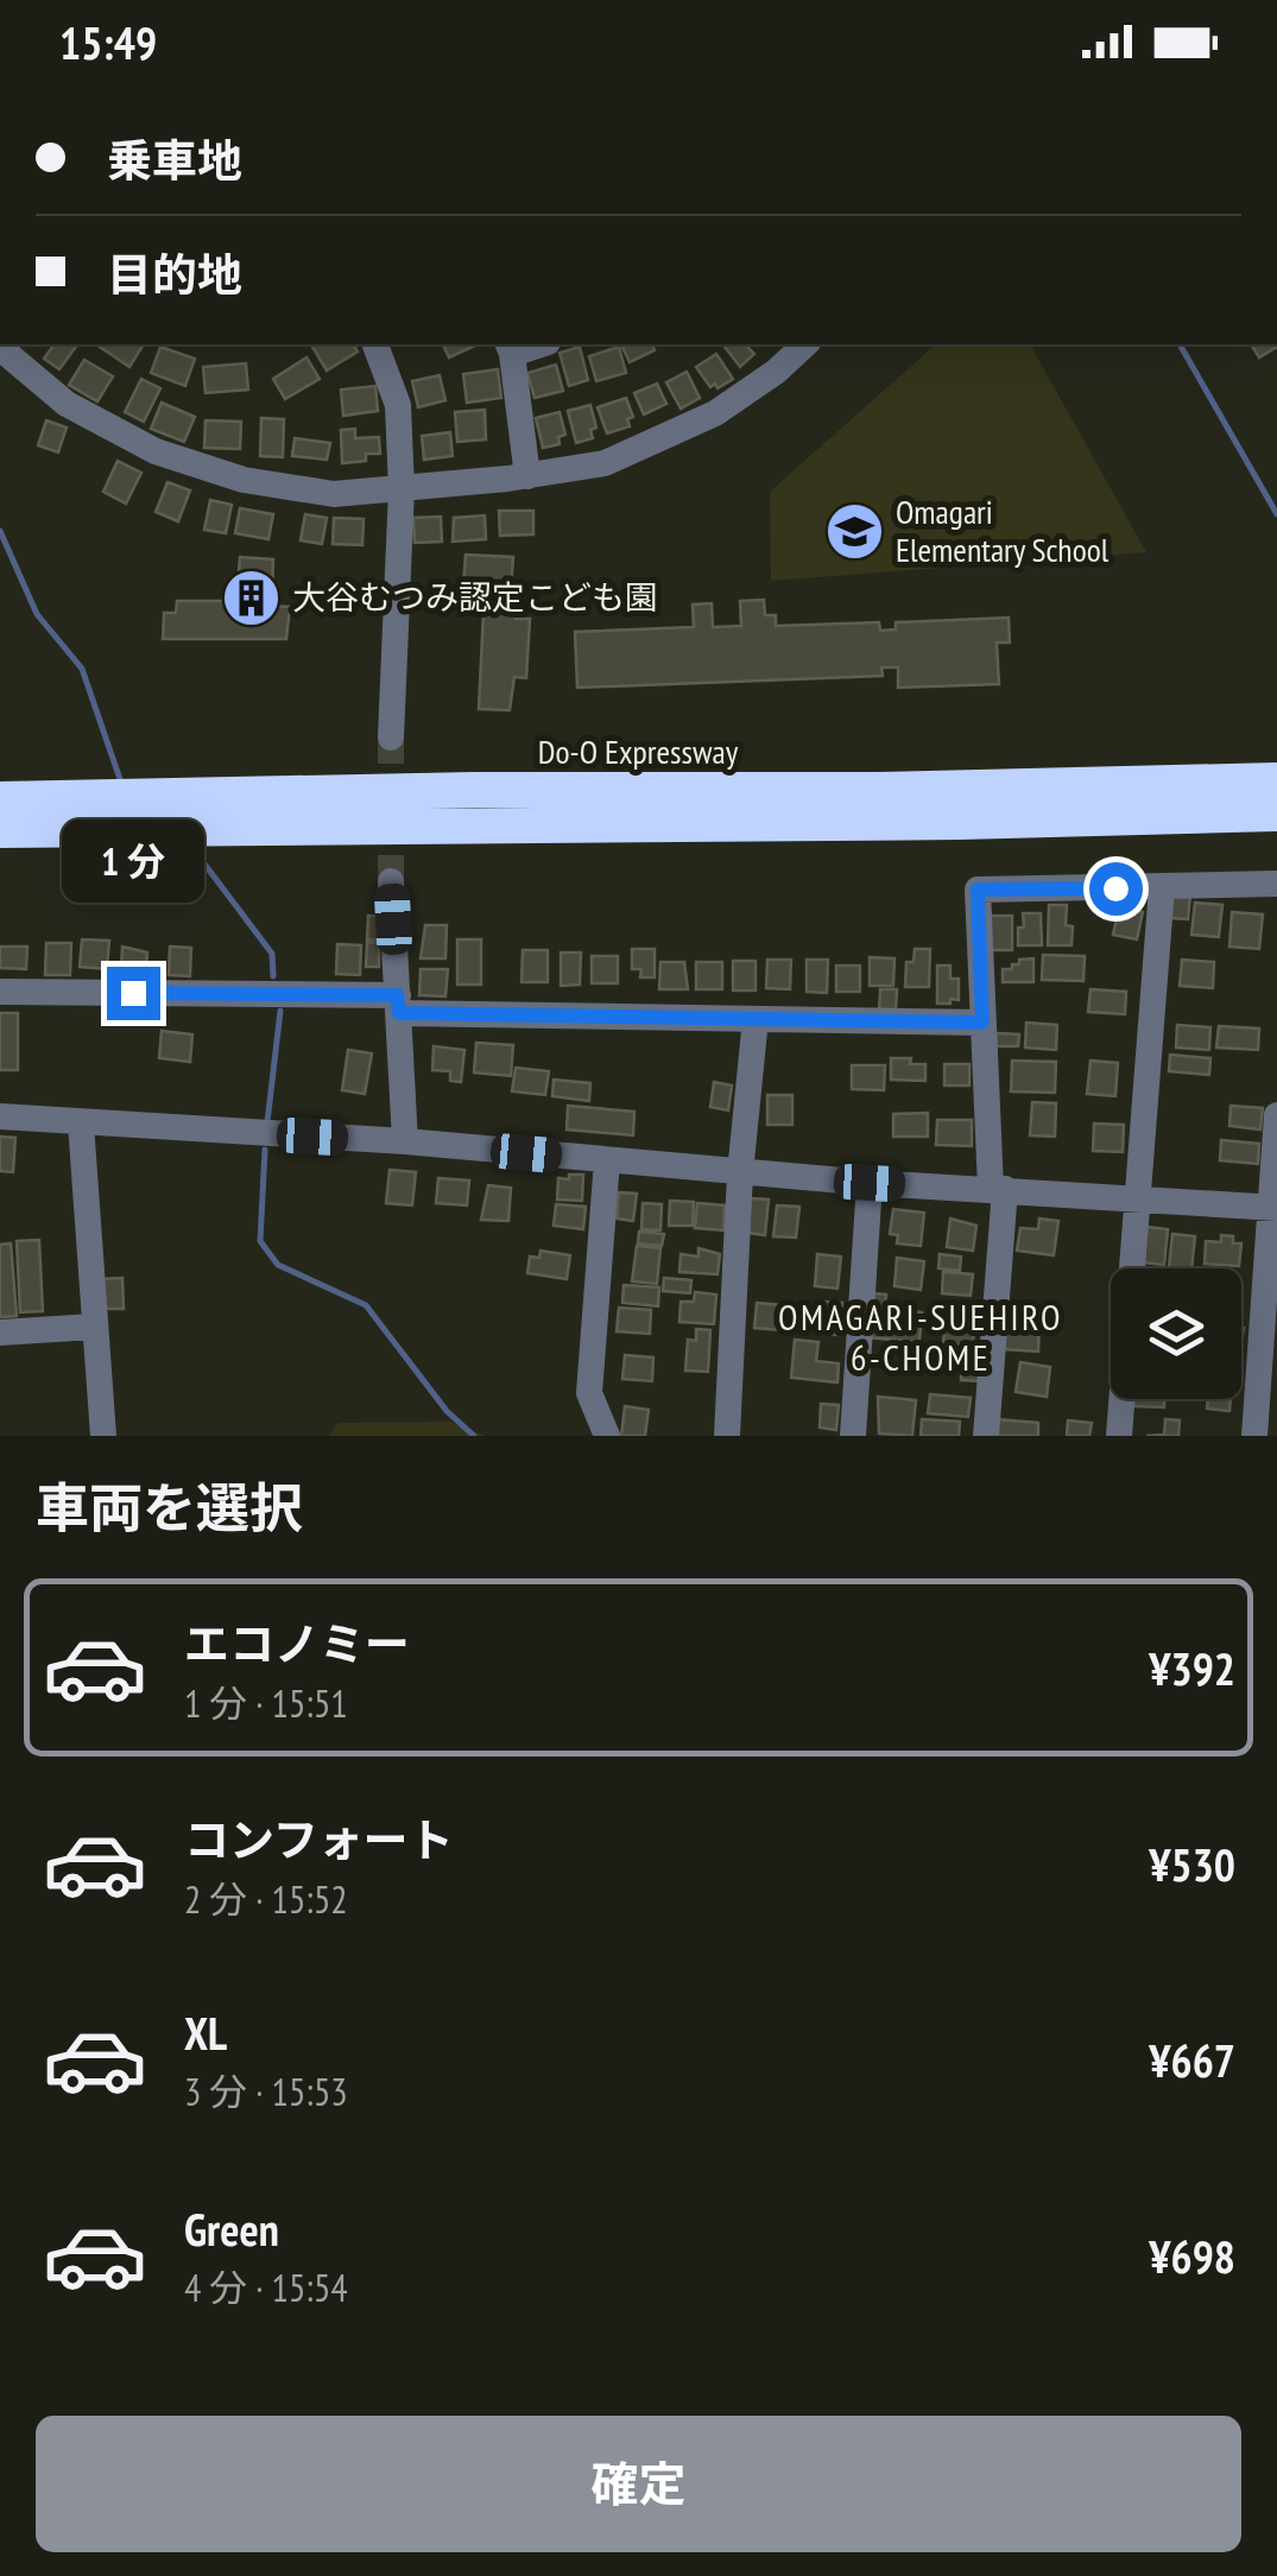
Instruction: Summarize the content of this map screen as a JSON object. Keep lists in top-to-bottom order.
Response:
{
  "streets": {
    "highway": ["Do-O Expressway"]
  },
  "districts": ["OMAGARI-SUEHIRO 6-CHOME"],
  "places": {
    "school or university": ["Omagari Elementary School"],
    "building": ["大谷むつみ認定こども園"]
  },
  "page": {
    "status": "15:49",
    "banner": ["乗車地", "目的地"],
    "bubble": "1 分",
    "heading": "車両を選択",
    "list": [
      {
        "name": "エコノミー",
        "note": "1 分 · 15:51",
        "value": "¥392"
      },
      {
        "name": "コンフォート",
        "note": "2 分 · 15:52",
        "value": "¥530"
      },
      {
        "name": "XL",
        "note": "3 分 · 15:53",
        "value": "¥667"
      },
      {
        "name": "Green",
        "note": "4 分 · 15:54",
        "value": "¥698"
      }
    ],
    "buttons": "確定"
  }
}
